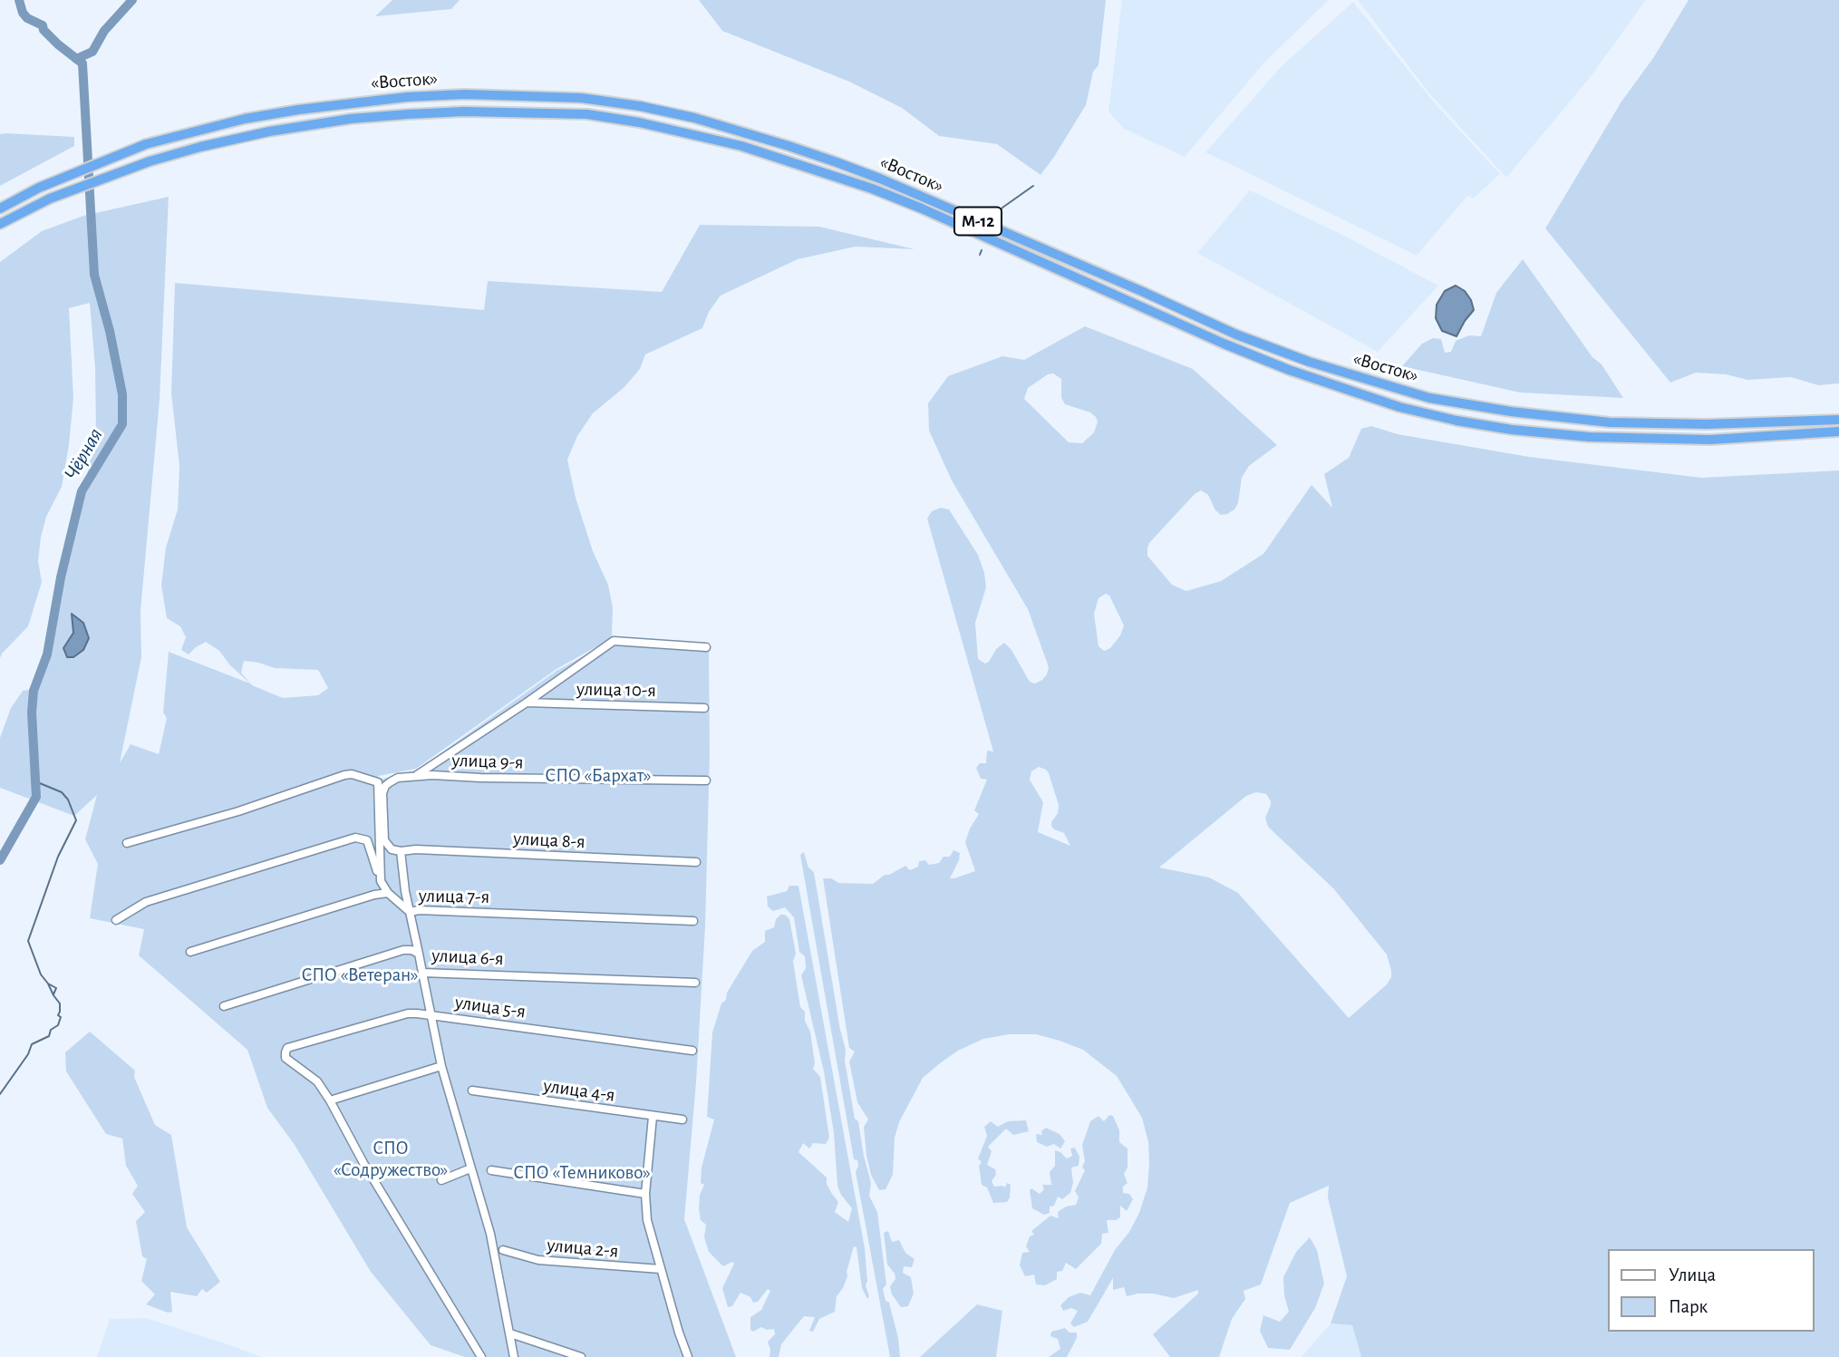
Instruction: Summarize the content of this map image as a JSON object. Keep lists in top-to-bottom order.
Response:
{
  "streets": {
    "highway": ["«Восток»", "М-12"],
    "street": [
      "улица 10-я",
      "улица 9-я",
      "улица 8-я",
      "улица 7-я",
      "улица 6-я",
      "улица 5-я",
      "улица 4-я",
      "улица 2-я"
    ]
  },
  "water": ["Чёрная"],
  "parks": [
    "СПО «Бархат»",
    "СПО «Ветеран»",
    "СПО «Содружество»",
    "СПО «Темниково»"
  ],
  "legend": ["Улица", "Парк"]
}
